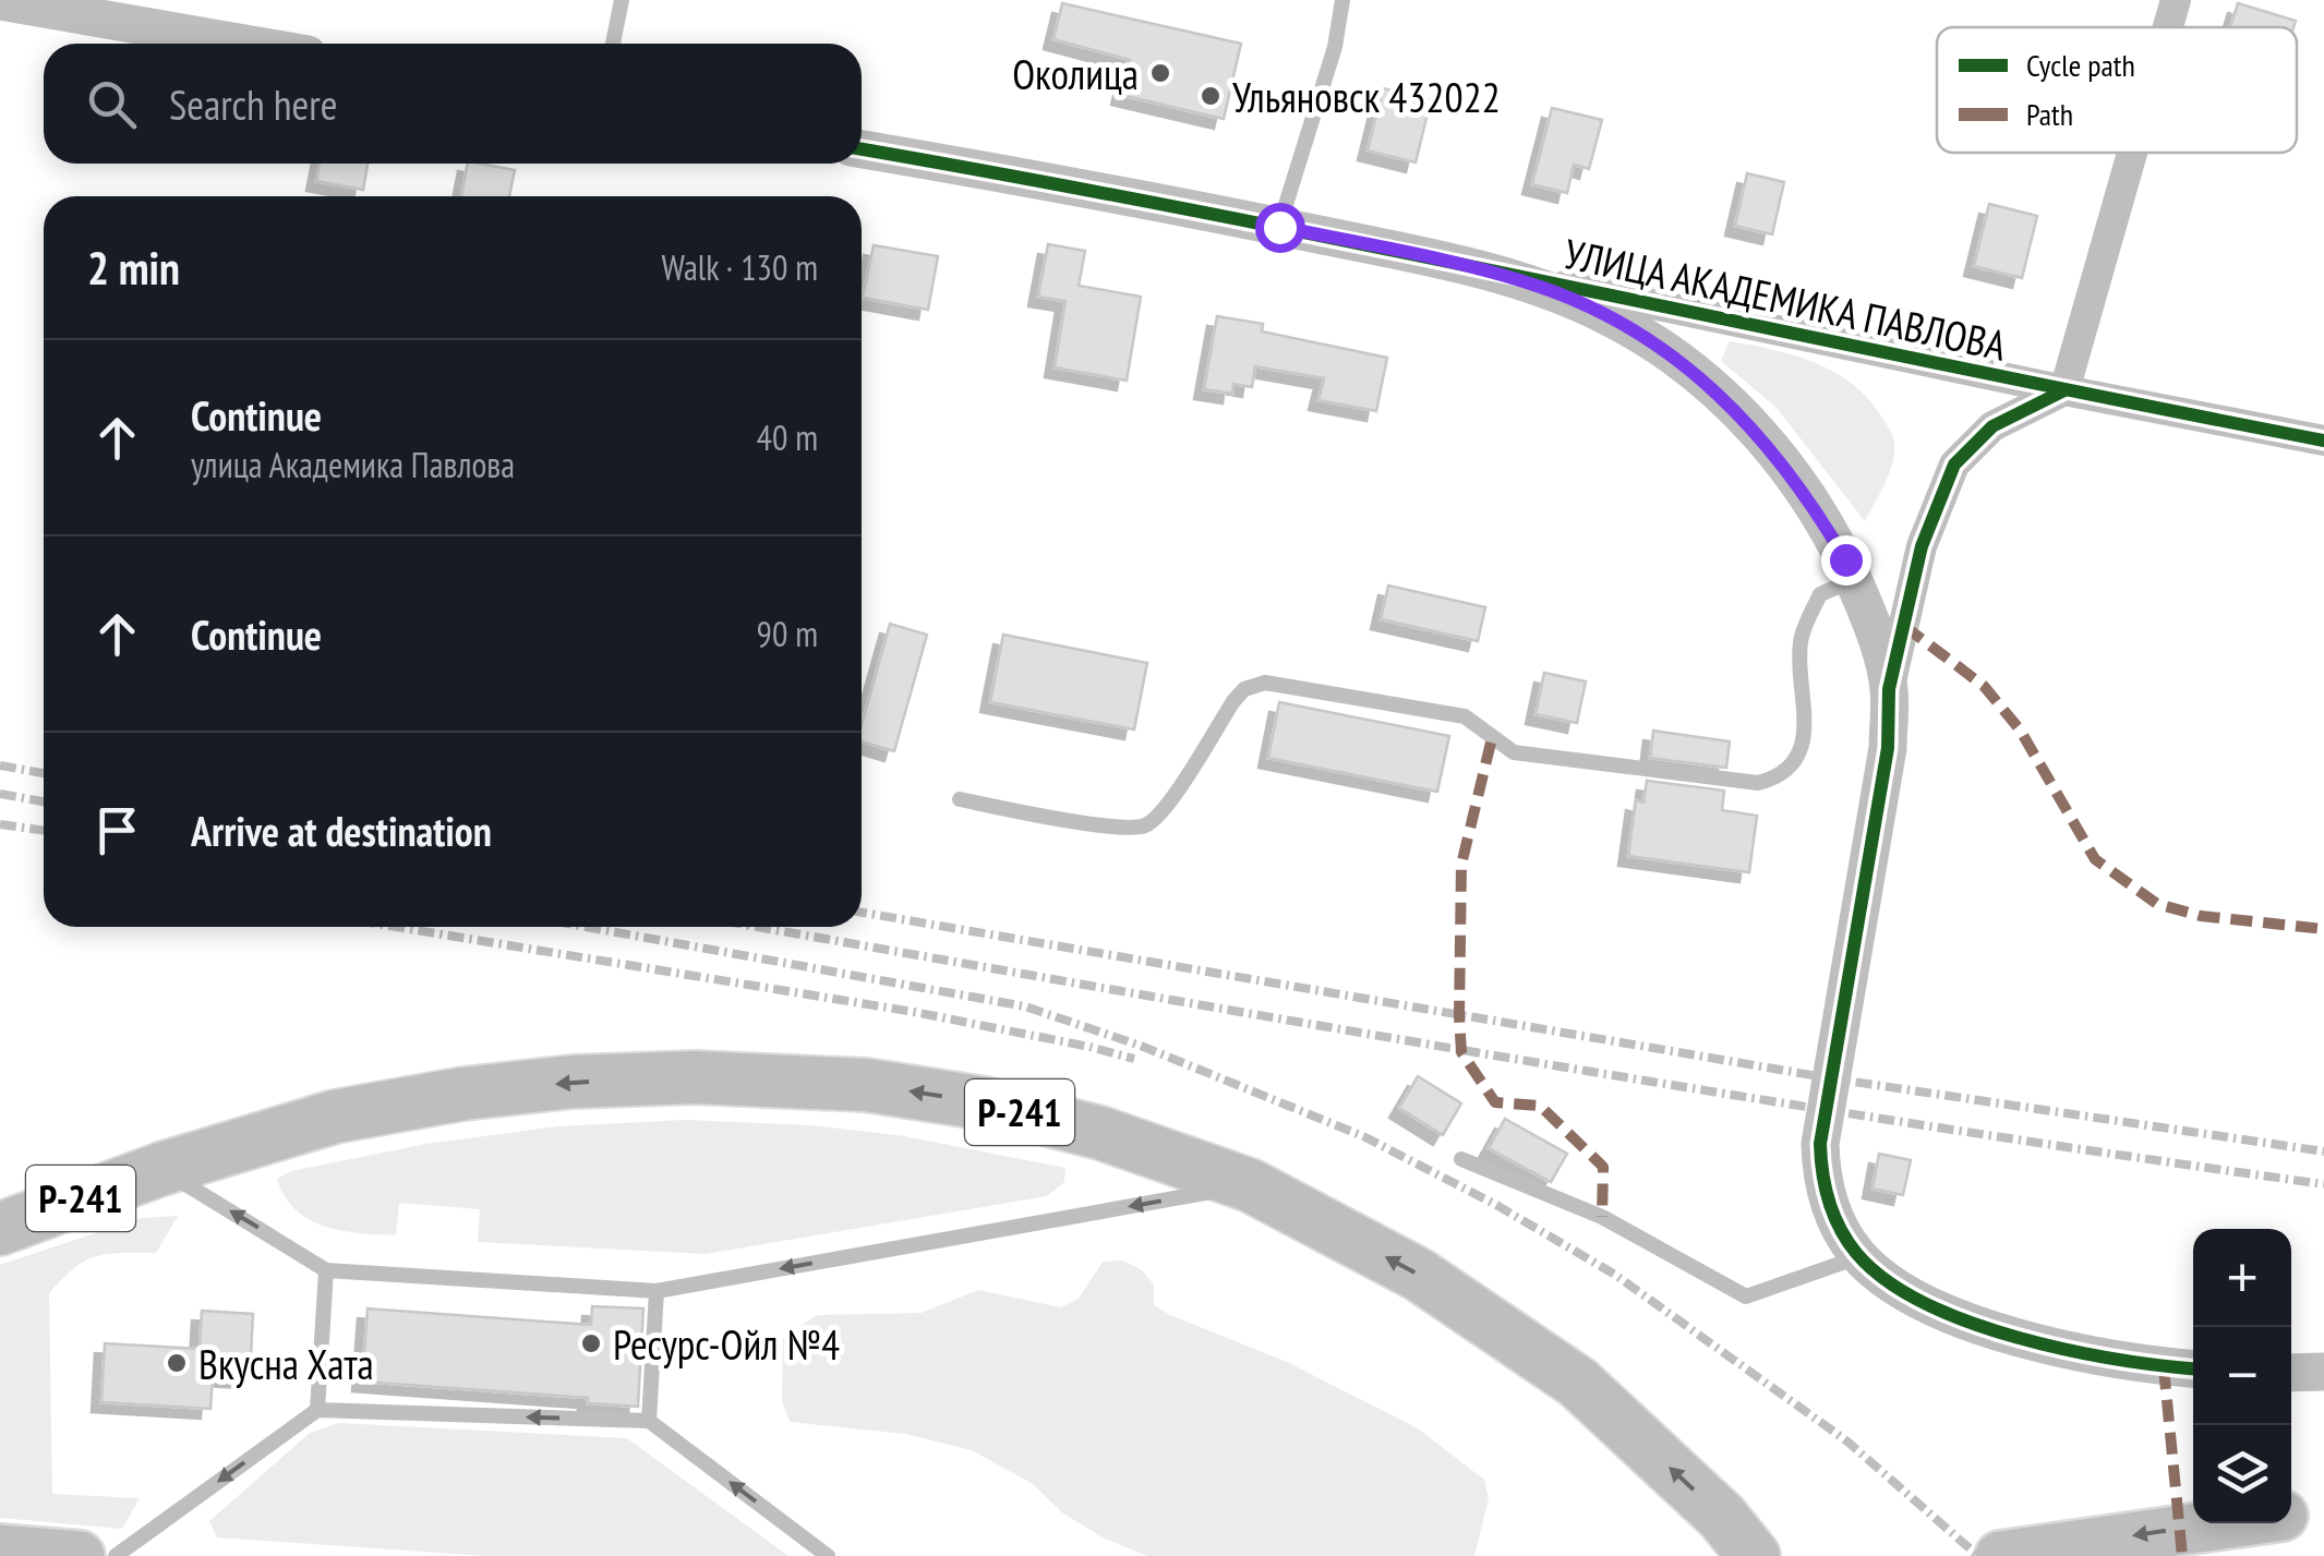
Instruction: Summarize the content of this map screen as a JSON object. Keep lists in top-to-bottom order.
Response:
{
  "streets": {
    "highway": ["Р-241"],
    "street": ["УЛИЦА АКАДЕМИКА ПАВЛОВА"]
  },
  "places": [
    "Околица",
    "Ульяновск 432022",
    "Ресурс-Ойл №4",
    "Вкусна Хата"
  ],
  "legend": ["Cycle path", "Path"],
  "page": {
    "search": "Search here",
    "heading": ["2 min", "Walk · 130 m"],
    "list": [
      ["Continue", "улица Академика Павлова", "40 m"],
      ["Continue", "90 m"],
      "Arrive at destination"
    ],
    "map_buttons": ["+", "−"]
  }
}
